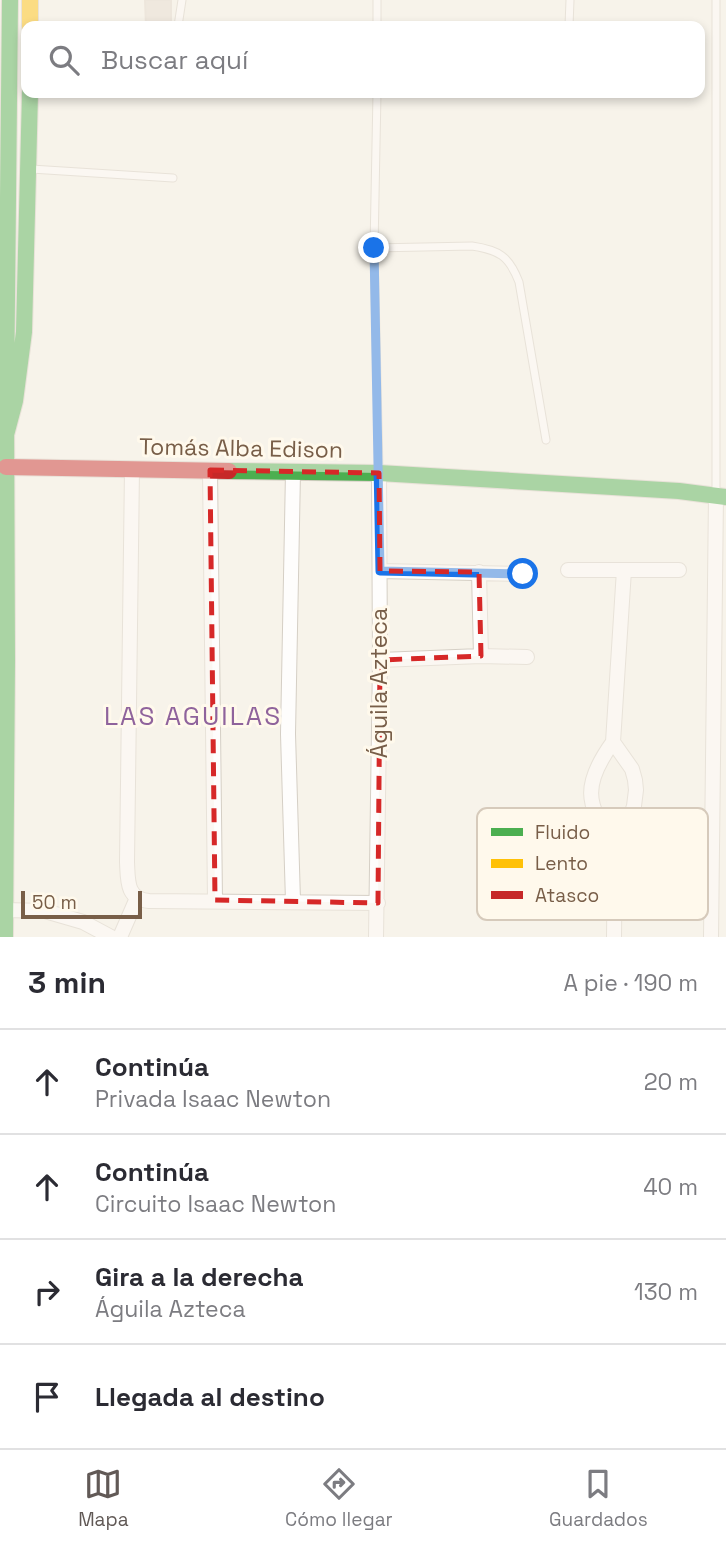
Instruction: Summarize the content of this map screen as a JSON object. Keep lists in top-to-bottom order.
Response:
{
  "streets": {
    "main road": ["Tomás Alba Edison"],
    "street": ["Águila Azteca"]
  },
  "crossings": [
    ["Tomás Alba Edison", "Águila Azteca"]
  ],
  "districts": ["LAS AGUILAS"],
  "legend": ["Fluido", "Lento", "Atasco"],
  "scale_bar": "50 m",
  "page": {
    "search": "Buscar aquí",
    "scale": "50 m",
    "heading": ["3 min", "A pie · 190 m"],
    "list": [
      ["Continúa", "Privada Isaac Newton", "20 m"],
      ["Continúa", "Circuito Isaac Newton", "40 m"],
      ["Gira a la derecha", "Águila Azteca", "130 m"],
      "Llegada al destino"
    ],
    "nav": ["Mapa", "Cómo llegar", "Guardados"]
  }
}
